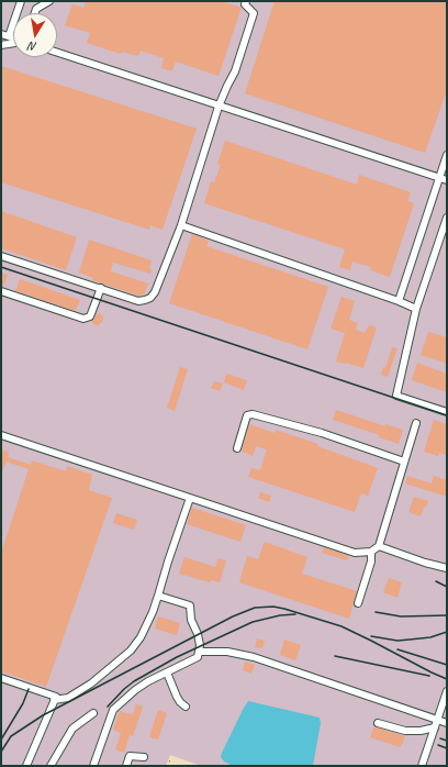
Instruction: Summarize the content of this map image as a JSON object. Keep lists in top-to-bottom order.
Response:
{
  "north": "bottom"
}
